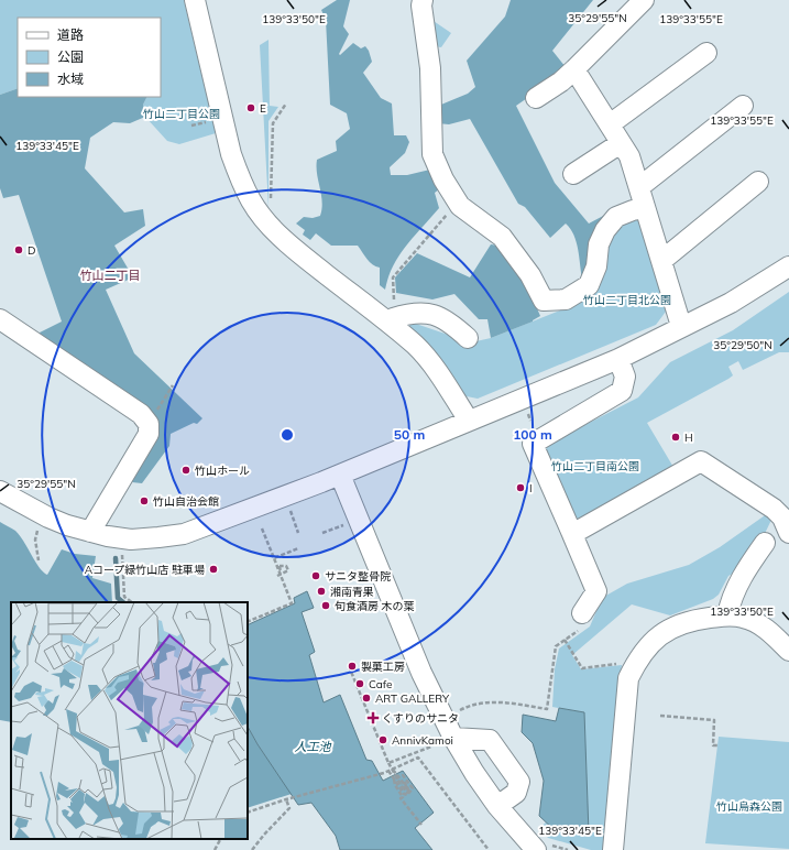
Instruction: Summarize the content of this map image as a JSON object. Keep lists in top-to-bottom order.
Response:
{
  "districts": ["竹山二丁目"],
  "water": ["人工池"],
  "parks": [
    "竹山二丁目公園",
    "竹山二丁目北公園",
    "竹山二丁目南公園",
    "竹山烏森公園"
  ],
  "places": {
    "other": [
      "E",
      "D",
      "H",
      "竹山ホール",
      "I",
      "竹山自治会館",
      "Aコープ緑竹山店 駐車場",
      "サニタ整骨院",
      "湘南青果",
      "旬食酒房 木の葉",
      "製菓工房",
      "Cafe",
      "ART GALLERY",
      "AnnivKamoi"
    ],
    "health": ["くすりのサニタ"]
  },
  "legend": ["道路", "公園", "水域"],
  "coordinates": [
    "35°29'55\"N",
    "139°33'50\"E",
    "139°33'55\"E",
    "139°33'45\"E",
    "35°29'50\"N"
  ],
  "rings": ["50 m", "100 m"]
}
